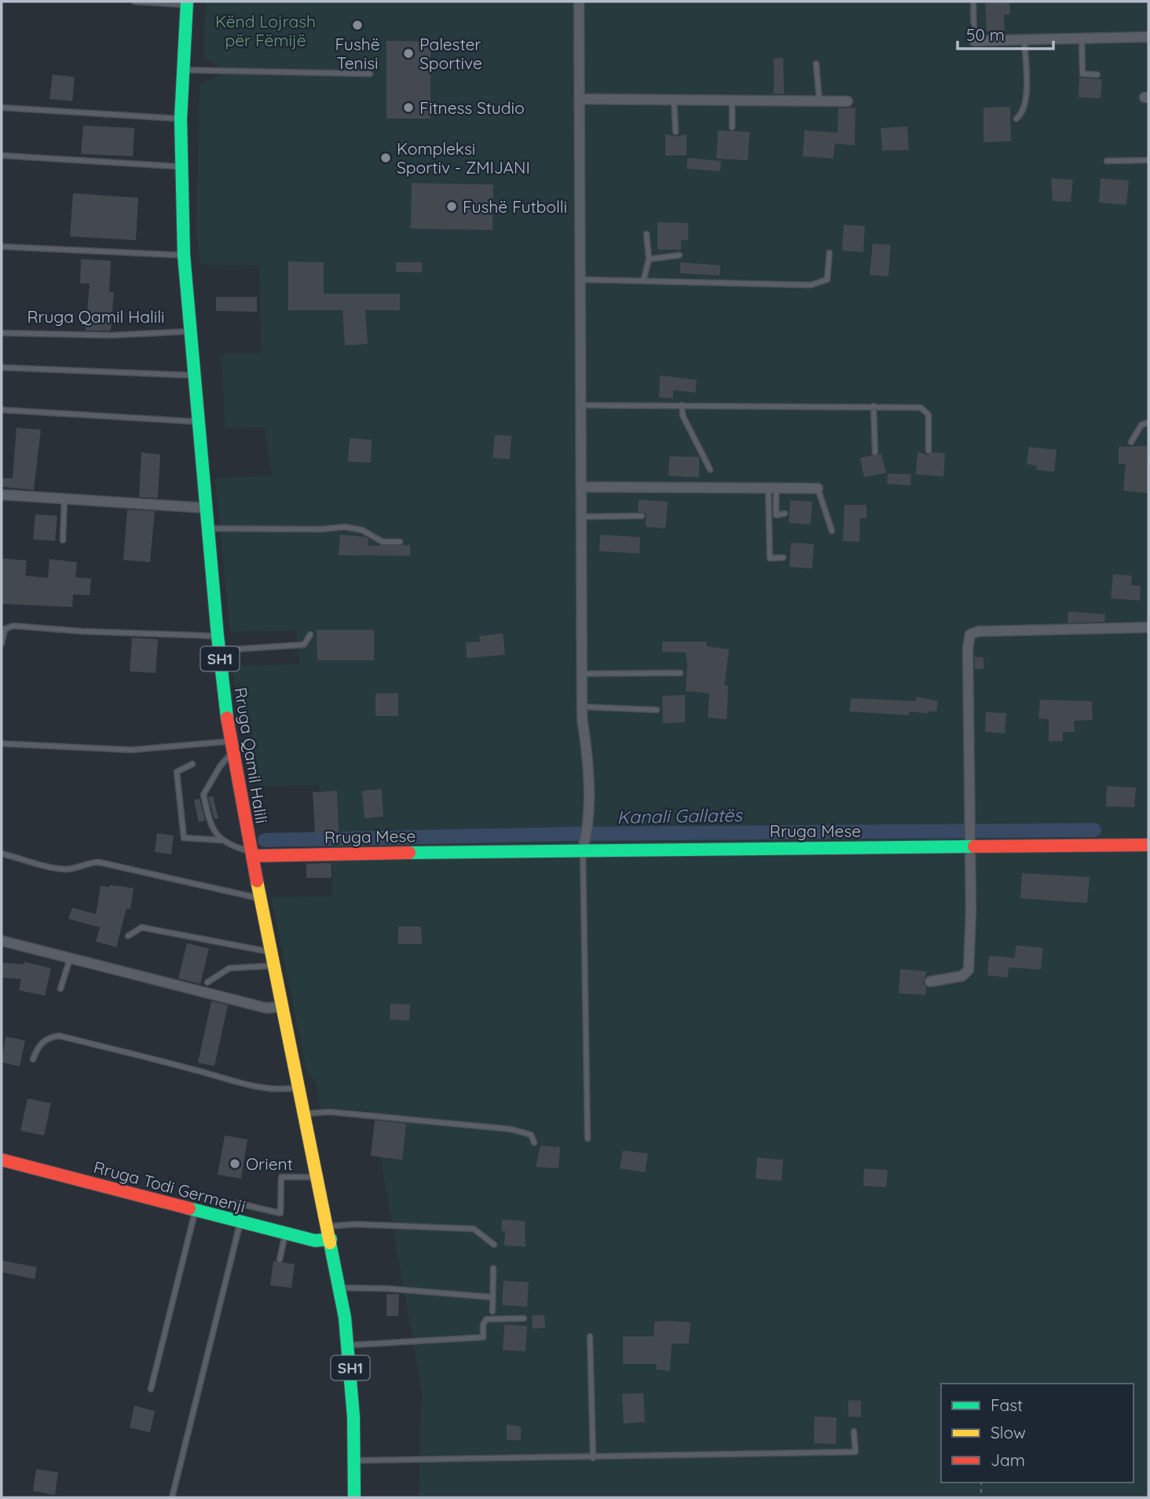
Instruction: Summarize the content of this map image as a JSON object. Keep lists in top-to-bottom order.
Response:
{
  "streets": {
    "main road": [
      "Rruga Qamil Halili",
      "SH1",
      "Rruga Mese",
      "Rruga Todi Germenji"
    ]
  },
  "crossings": [
    ["Rruga Qamil Halili", "SH1"],
    ["Rruga Qamil Halili", "Rruga Mese"],
    ["Rruga Qamil Halili", "Rruga Todi Germenji"],
    ["SH1", "Rruga Todi Germenji"]
  ],
  "water": ["Kanali Gallatës"],
  "parks": ["Kënd Lojrash për Fëmijë"],
  "places": [
    "Fushë Tenisi",
    "Palester Sportive",
    "Fitness Studio",
    "Kompleksi Sportiv - ZMIJANI",
    "Fushë Futbolli",
    "Orient"
  ],
  "legend": ["Fast", "Slow", "Jam"],
  "scale_bar": "50 m"
}
